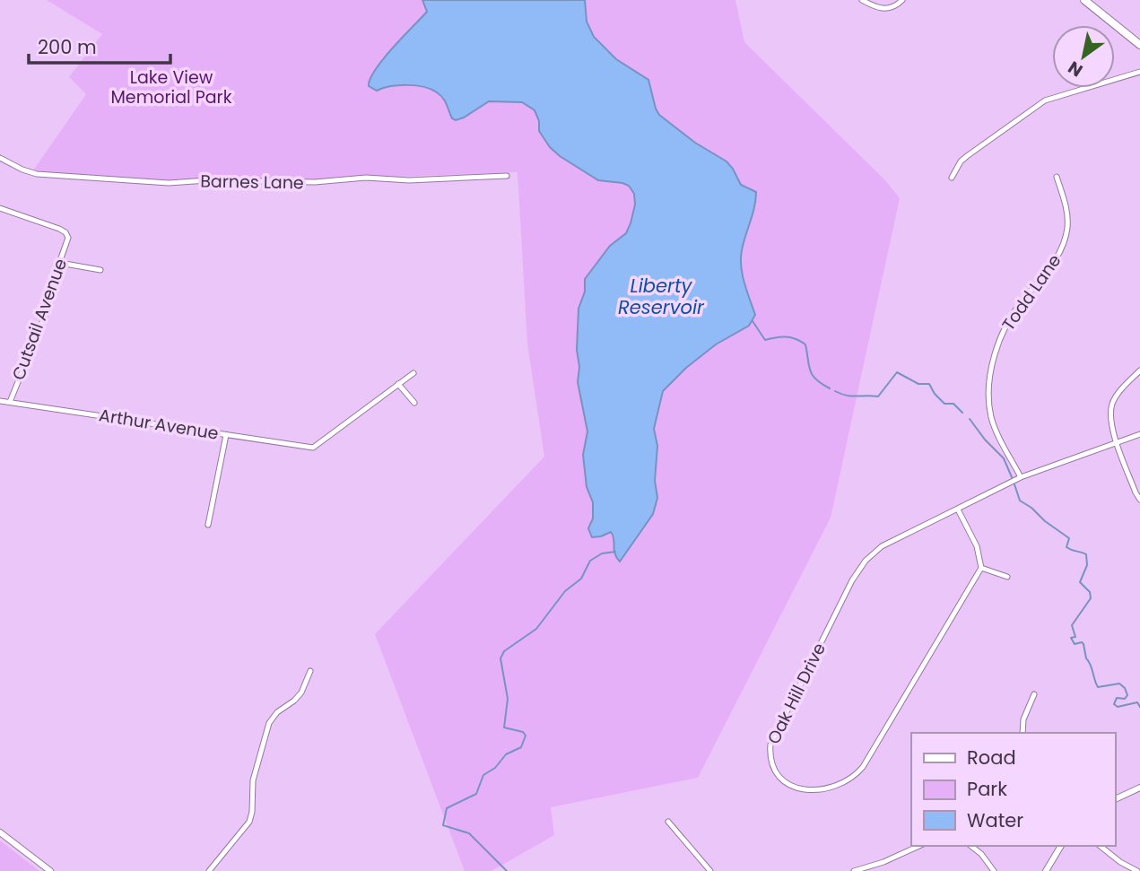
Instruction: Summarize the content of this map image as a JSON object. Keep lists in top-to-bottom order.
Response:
{
  "streets": {
    "street": [
      "Barnes Lane",
      "Todd Lane",
      "Cutsail Avenue",
      "Arthur Avenue",
      "Oak Hill Drive"
    ]
  },
  "crossings": [
    ["Todd Lane", "Oak Hill Drive"],
    ["Cutsail Avenue", "Arthur Avenue"]
  ],
  "water": ["Liberty Reservoir"],
  "parks": ["Lake View Memorial Park"],
  "legend": ["Road", "Park", "Water"],
  "scale_bar": "200 m",
  "north": "bottom left"
}
